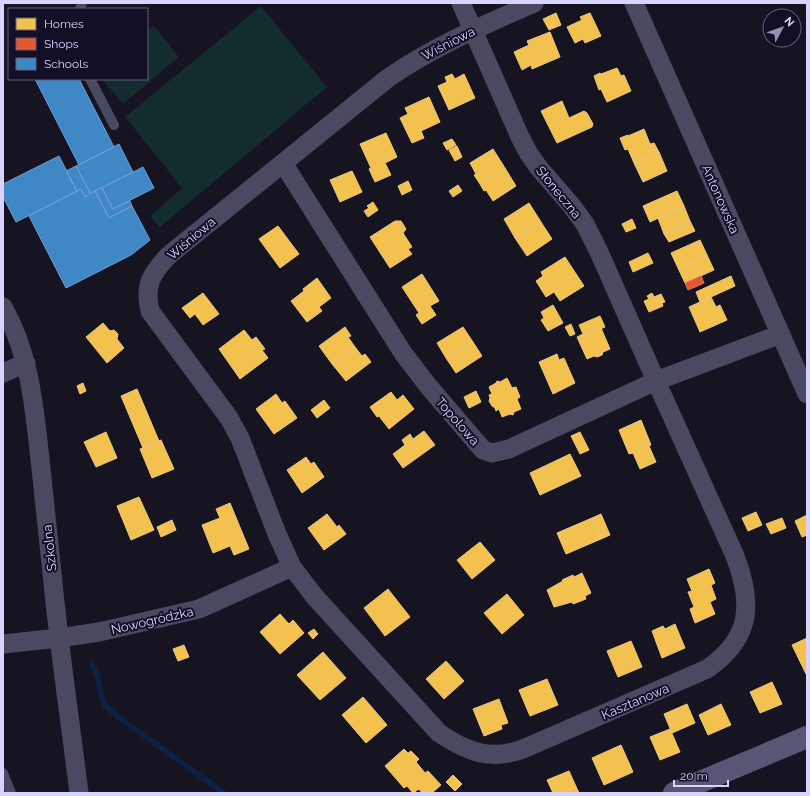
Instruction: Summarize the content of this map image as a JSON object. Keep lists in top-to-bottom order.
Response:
{
  "streets": {
    "street": [
      "Wiśniowa",
      "Słoneczna",
      "Antonowska",
      "Topolowa",
      "Szkolna",
      "Nowogródzka",
      "Kasztanowa"
    ]
  },
  "crossings": [
    ["Wiśniowa", "Słoneczna"],
    ["Wiśniowa", "Topolowa"],
    ["Wiśniowa", "Nowogródzka"],
    ["Wiśniowa", "Kasztanowa"],
    ["Słoneczna", "Topolowa"],
    ["Słoneczna", "Kasztanowa"],
    ["Antonowska", "Topolowa"],
    ["Topolowa", "Kasztanowa"],
    ["Szkolna", "Nowogródzka"]
  ],
  "legend": ["Homes", "Shops", "Schools"],
  "scale_bar": "20 m",
  "north": "top right"
}
